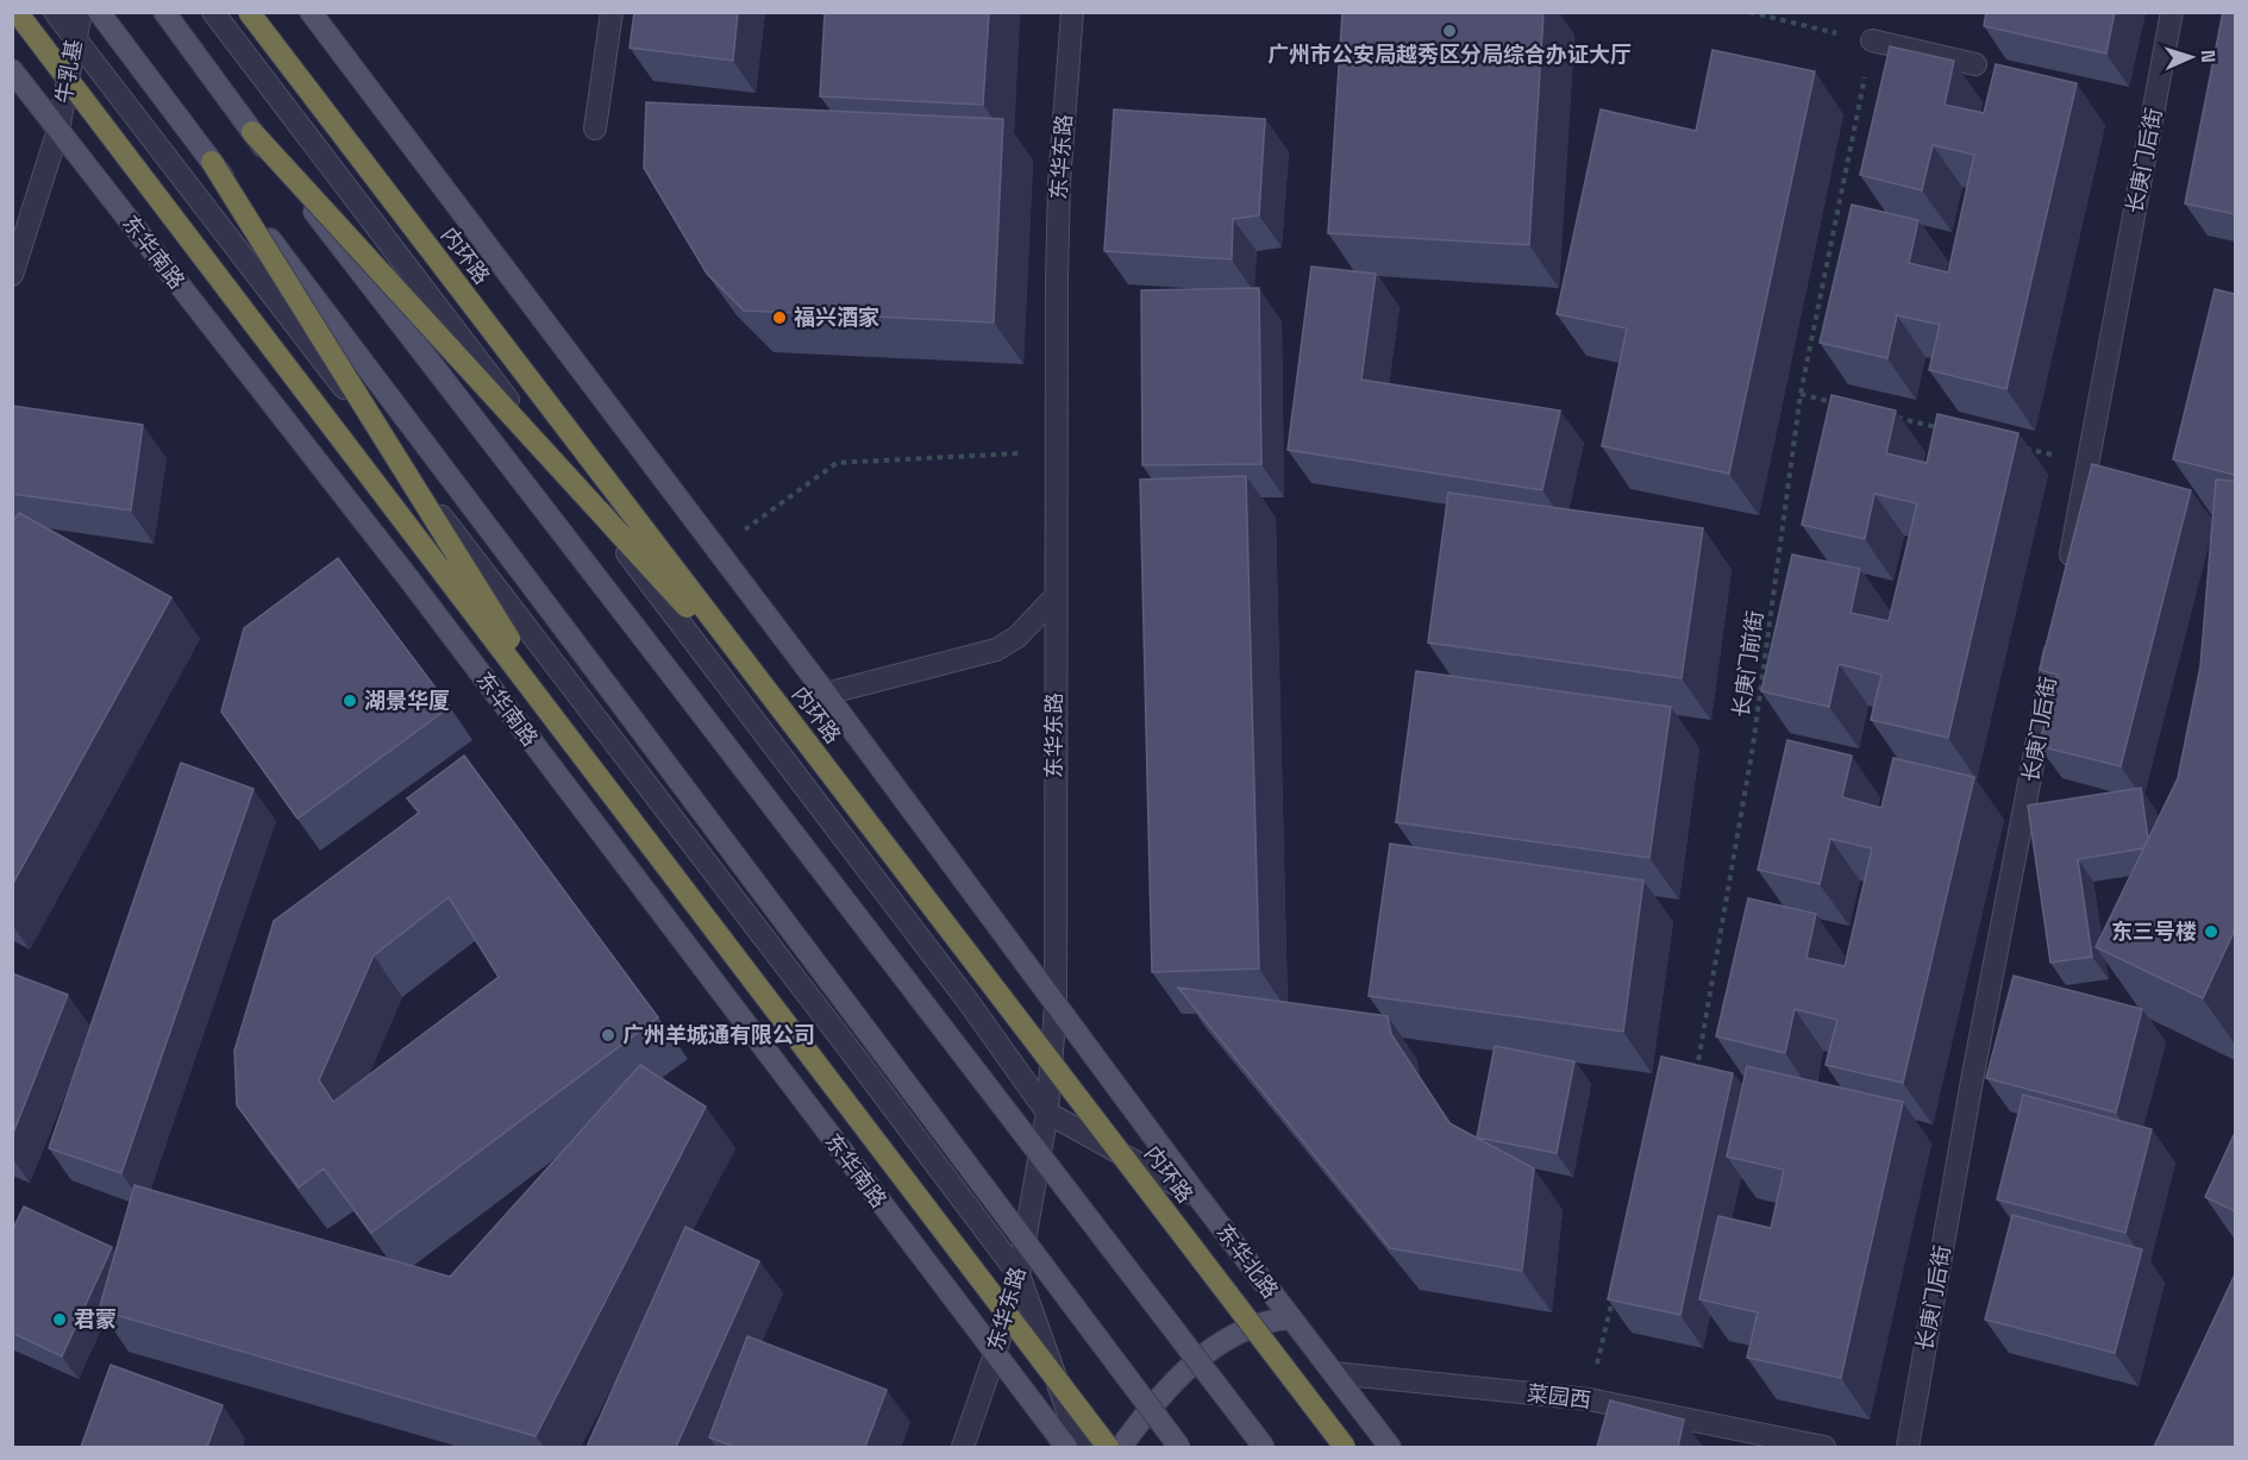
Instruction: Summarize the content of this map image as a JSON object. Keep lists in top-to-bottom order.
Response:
{
  "streets": {
    "highway": ["内环路"],
    "main road": ["东华南路", "东华北路"],
    "street": [
      "牛乳基",
      "东华东路",
      "长庚门后街",
      "菜园西"
    ],
    "path": ["长庚门前街"]
  },
  "crossings": [
    ["牛乳基", "东华南路"],
    ["东华东路", "东华南路"],
    ["东华东路", "东华北路"],
    ["东华北路", "菜园西"]
  ],
  "places": [
    "广州市公安局越秀区分局综合办证大厅",
    "福兴酒家",
    "湖景华厦",
    "东三号楼",
    "广州羊城通有限公司",
    "君蒙"
  ],
  "north": "right"
}
